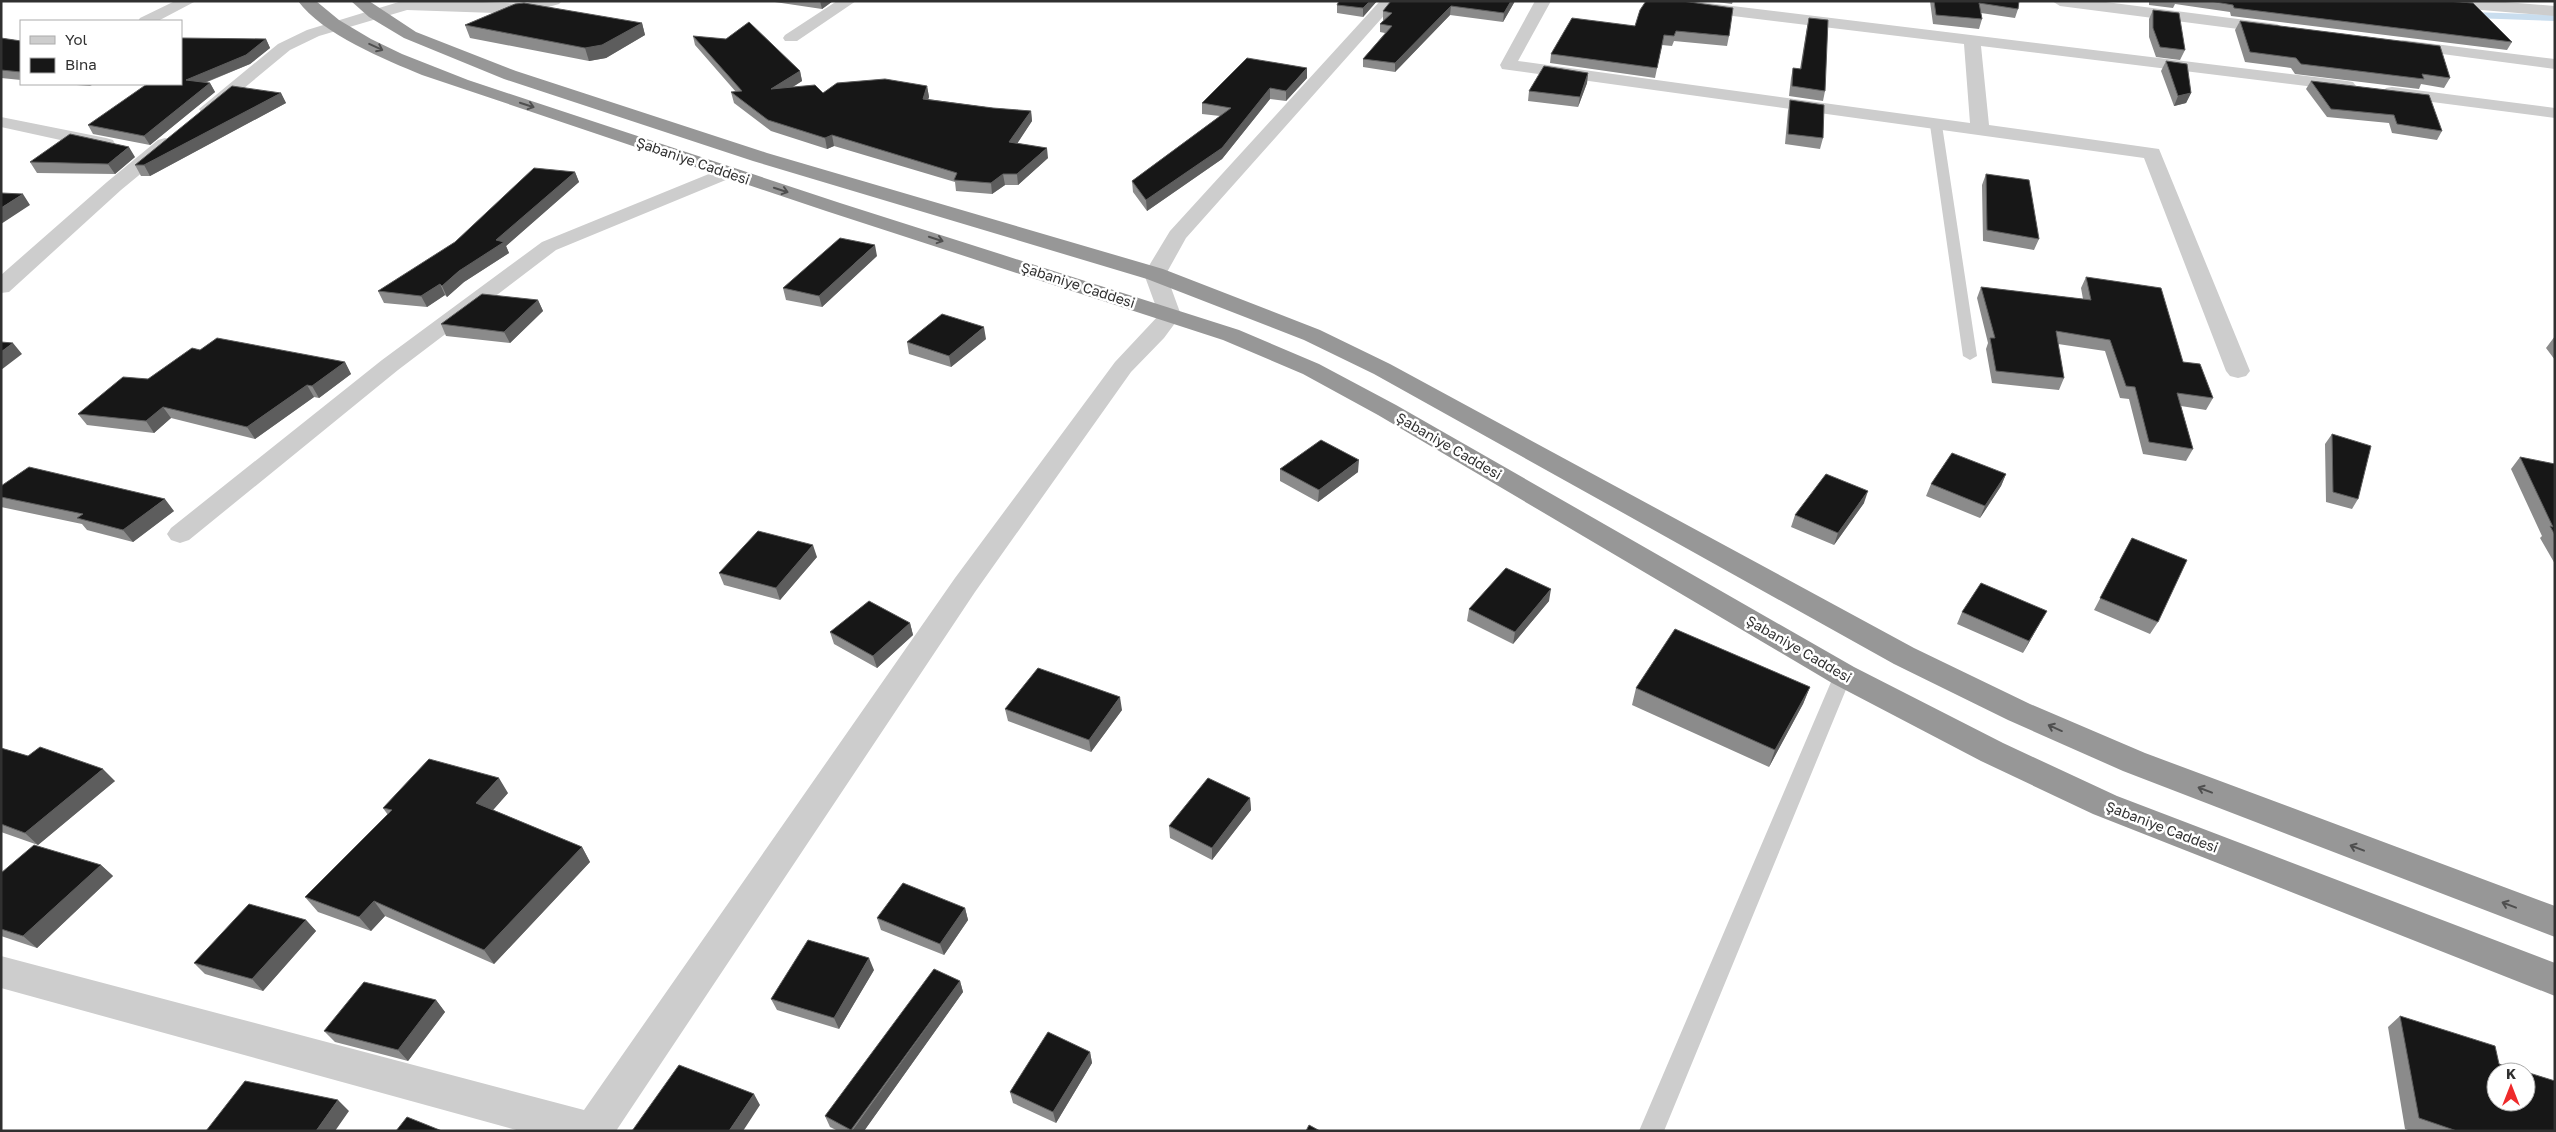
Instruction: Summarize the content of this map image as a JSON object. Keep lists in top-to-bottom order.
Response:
{
  "streets": {
    "highway": ["Şabaniye Caddesi"]
  },
  "legend": ["Yol", "Bina"],
  "north": "top"
}
